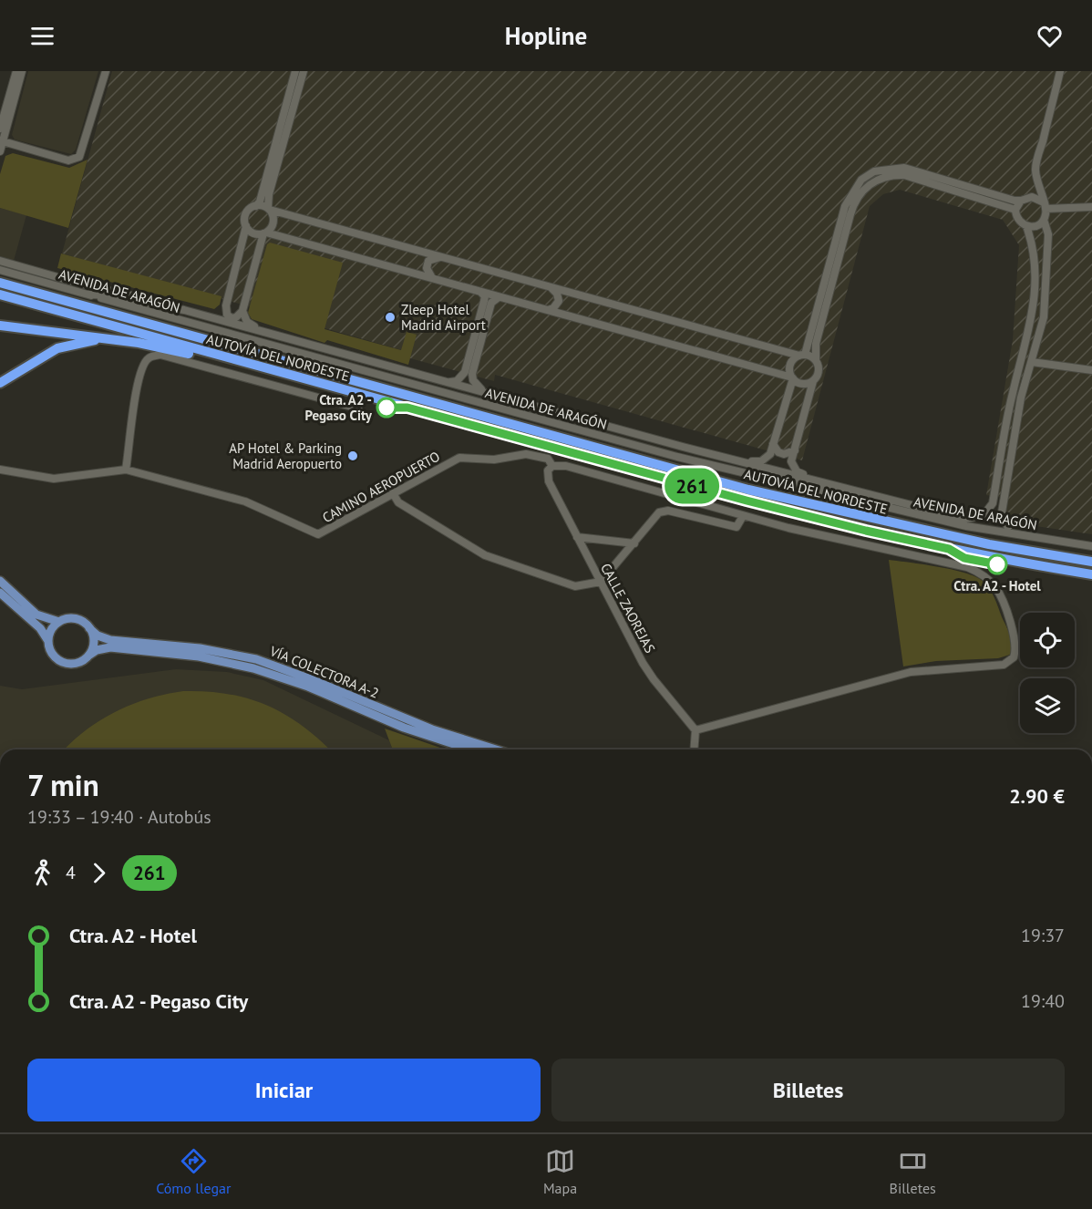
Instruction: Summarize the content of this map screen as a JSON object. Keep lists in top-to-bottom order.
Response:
{
  "streets": {
    "highway": ["AUTOVÍA DEL NORDESTE"],
    "main road": ["VÍA COLECTORA A-2"],
    "street": ["AVENIDA DE ARAGÓN", "CAMINO AEROPUERTO", "CALLE ZAOREJAS"]
  },
  "crossings": [
    ["CAMINO AEROPUERTO", "CALLE ZAOREJAS"]
  ],
  "places": [
    "Zleep Hotel Madrid Airport",
    "Ctra. A2 - Pegaso City",
    "AP Hotel & Parking Madrid Aeropuerto",
    "Ctra. A2 - Hotel"
  ],
  "lines": ["bus line 261"],
  "page": {
    "header": "Hopline",
    "on_map": "261",
    "heading": ["7 min", "19:33 – 19:40 · Autobús", "2.90 €"],
    "legs": ["4", "261"],
    "list": [
      {
        "name": "Ctra. A2 - Hotel",
        "value": "19:37"
      },
      {
        "name": "Ctra. A2 - Pegaso City",
        "value": "19:40"
      }
    ],
    "buttons": ["Iniciar", "Billetes"],
    "tabs": ["Cómo llegar", "Mapa", "Billetes"]
  }
}
